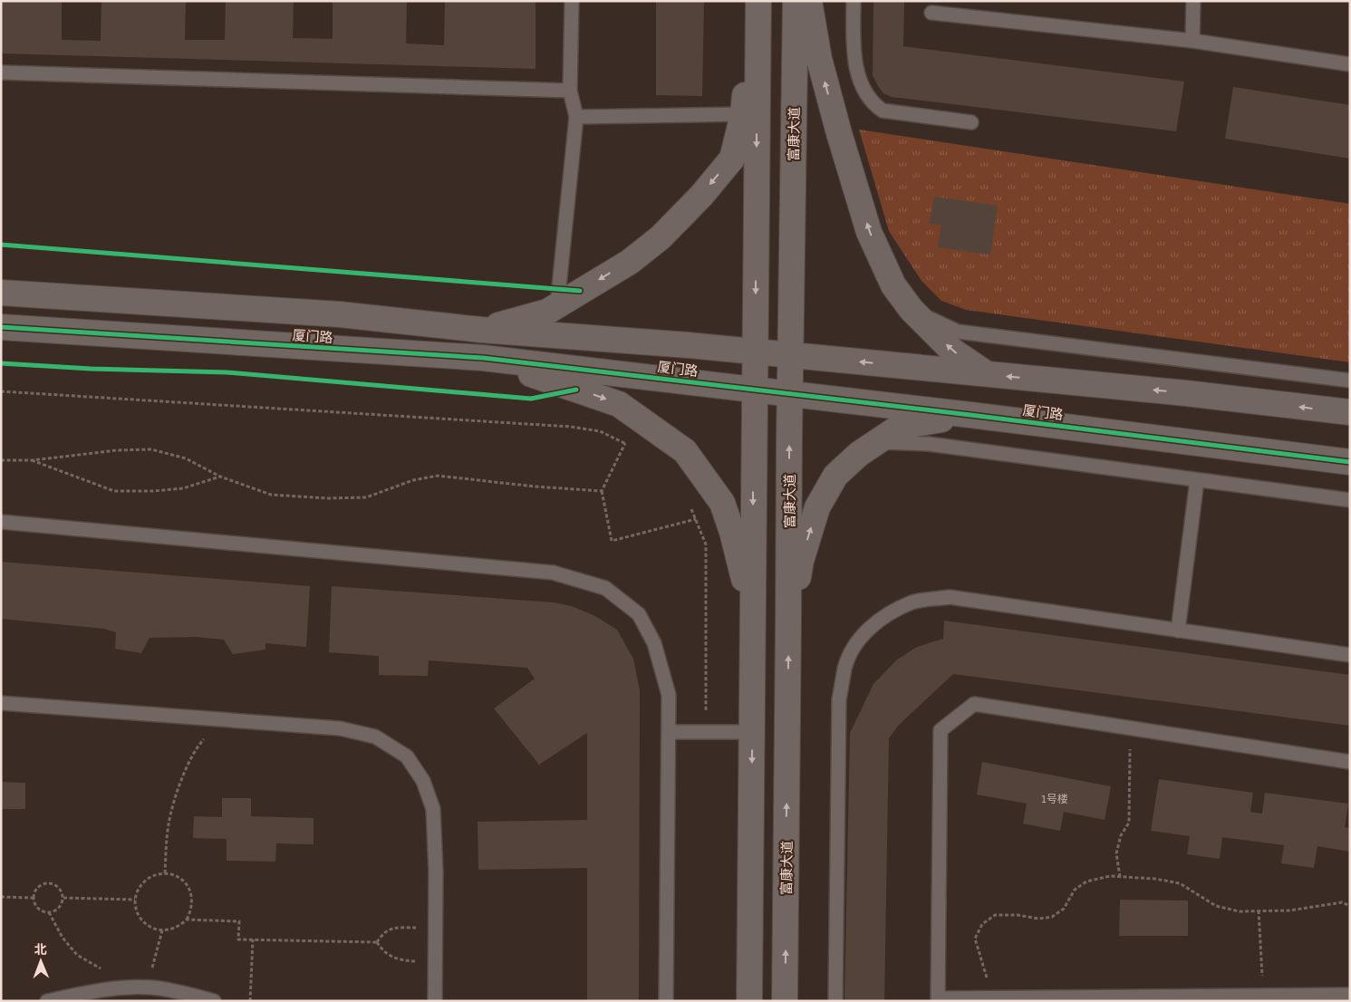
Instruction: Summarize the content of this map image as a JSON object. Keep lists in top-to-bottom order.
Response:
{
  "streets": {
    "street": ["富康大道", "厦门路"]
  },
  "crossings": [
    ["富康大道", "厦门路"]
  ],
  "house_numbers": ["1号楼"],
  "north": "top"
}
